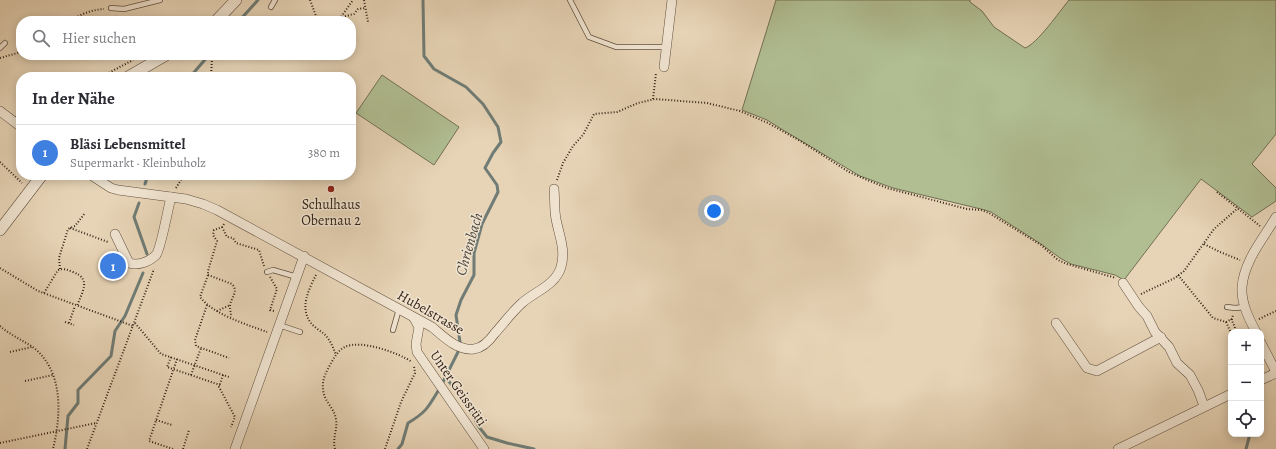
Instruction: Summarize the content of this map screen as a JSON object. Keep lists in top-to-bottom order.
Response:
{
  "streets": {
    "street": ["Hubelstrasse", "Unter Geissrüti"]
  },
  "crossings": [
    ["Hubelstrasse", "Unter Geissrüti"]
  ],
  "water": ["Chrienbach"],
  "places": ["Schulhaus Obernau 2"],
  "page": {
    "search": "Hier suchen",
    "heading": "In der Nähe",
    "list": [
      {
        "mark": "1",
        "name": "Bläsi Lebensmittel",
        "note": "Supermarkt · Kleinbuholz",
        "value": "380 m"
      }
    ],
    "pins": "1",
    "map_buttons": ["+", "−"]
  }
}
